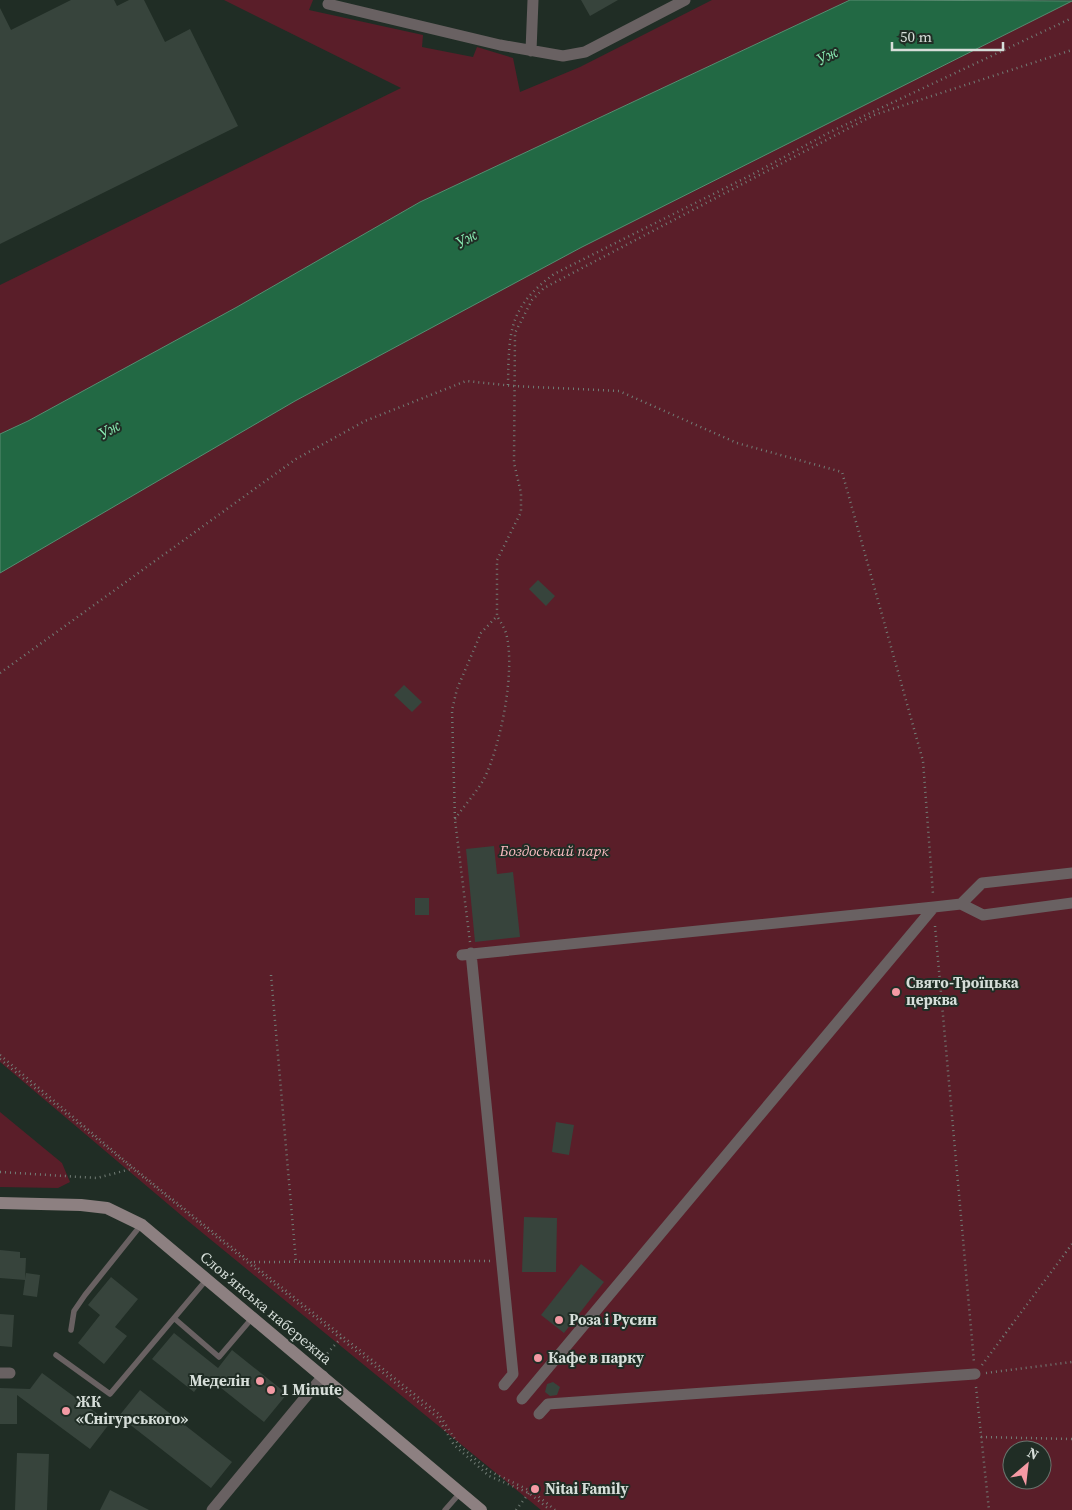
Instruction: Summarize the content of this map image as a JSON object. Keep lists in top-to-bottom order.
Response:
{
  "streets": {
    "street": ["Словʼянська набережна"]
  },
  "water": ["Уж"],
  "parks": ["Боздоський парк"],
  "places": [
    "Свято-Троїцька церква",
    "Роза і Русин",
    "Кафе в парку",
    "Меделін",
    "1 Minute",
    "ЖК «Снігурського»",
    "Nitai Family"
  ],
  "scale_bar": "50 m",
  "north": "top right"
}
